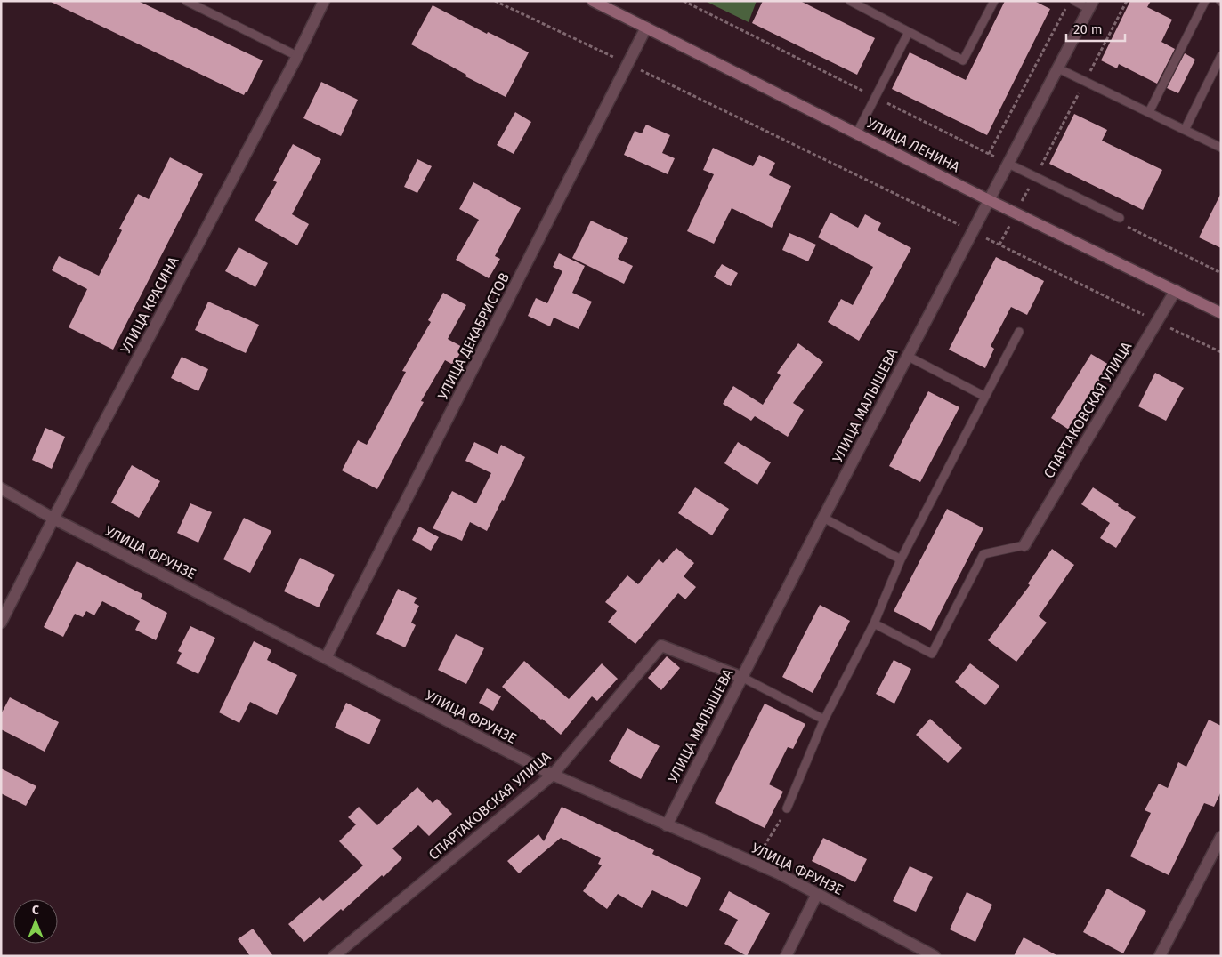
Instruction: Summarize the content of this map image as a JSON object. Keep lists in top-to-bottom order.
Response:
{
  "streets": {
    "main road": ["УЛИЦА ЛЕНИНА"],
    "street": [
      "УЛИЦА КРАСИНА",
      "УЛИЦА ДЕКАБРИСТОВ",
      "УЛИЦА МАЛЫШЕВА",
      "СПАРТАКОВСКАЯ УЛИЦА",
      "УЛИЦА ФРУНЗЕ"
    ]
  },
  "crossings": [
    ["УЛИЦА ЛЕНИНА", "УЛИЦА ДЕКАБРИСТОВ"],
    ["УЛИЦА ЛЕНИНА", "УЛИЦА МАЛЫШЕВА"],
    ["УЛИЦА ЛЕНИНА", "СПАРТАКОВСКАЯ УЛИЦА"],
    ["УЛИЦА КРАСИНА", "УЛИЦА ФРУНЗЕ"],
    ["УЛИЦА ДЕКАБРИСТОВ", "УЛИЦА ФРУНЗЕ"],
    ["УЛИЦА МАЛЫШЕВА", "СПАРТАКОВСКАЯ УЛИЦА"],
    ["УЛИЦА МАЛЫШЕВА", "УЛИЦА ФРУНЗЕ"],
    ["СПАРТАКОВСКАЯ УЛИЦА", "УЛИЦА ФРУНЗЕ"]
  ],
  "scale_bar": "20 m",
  "north": "top"
}
